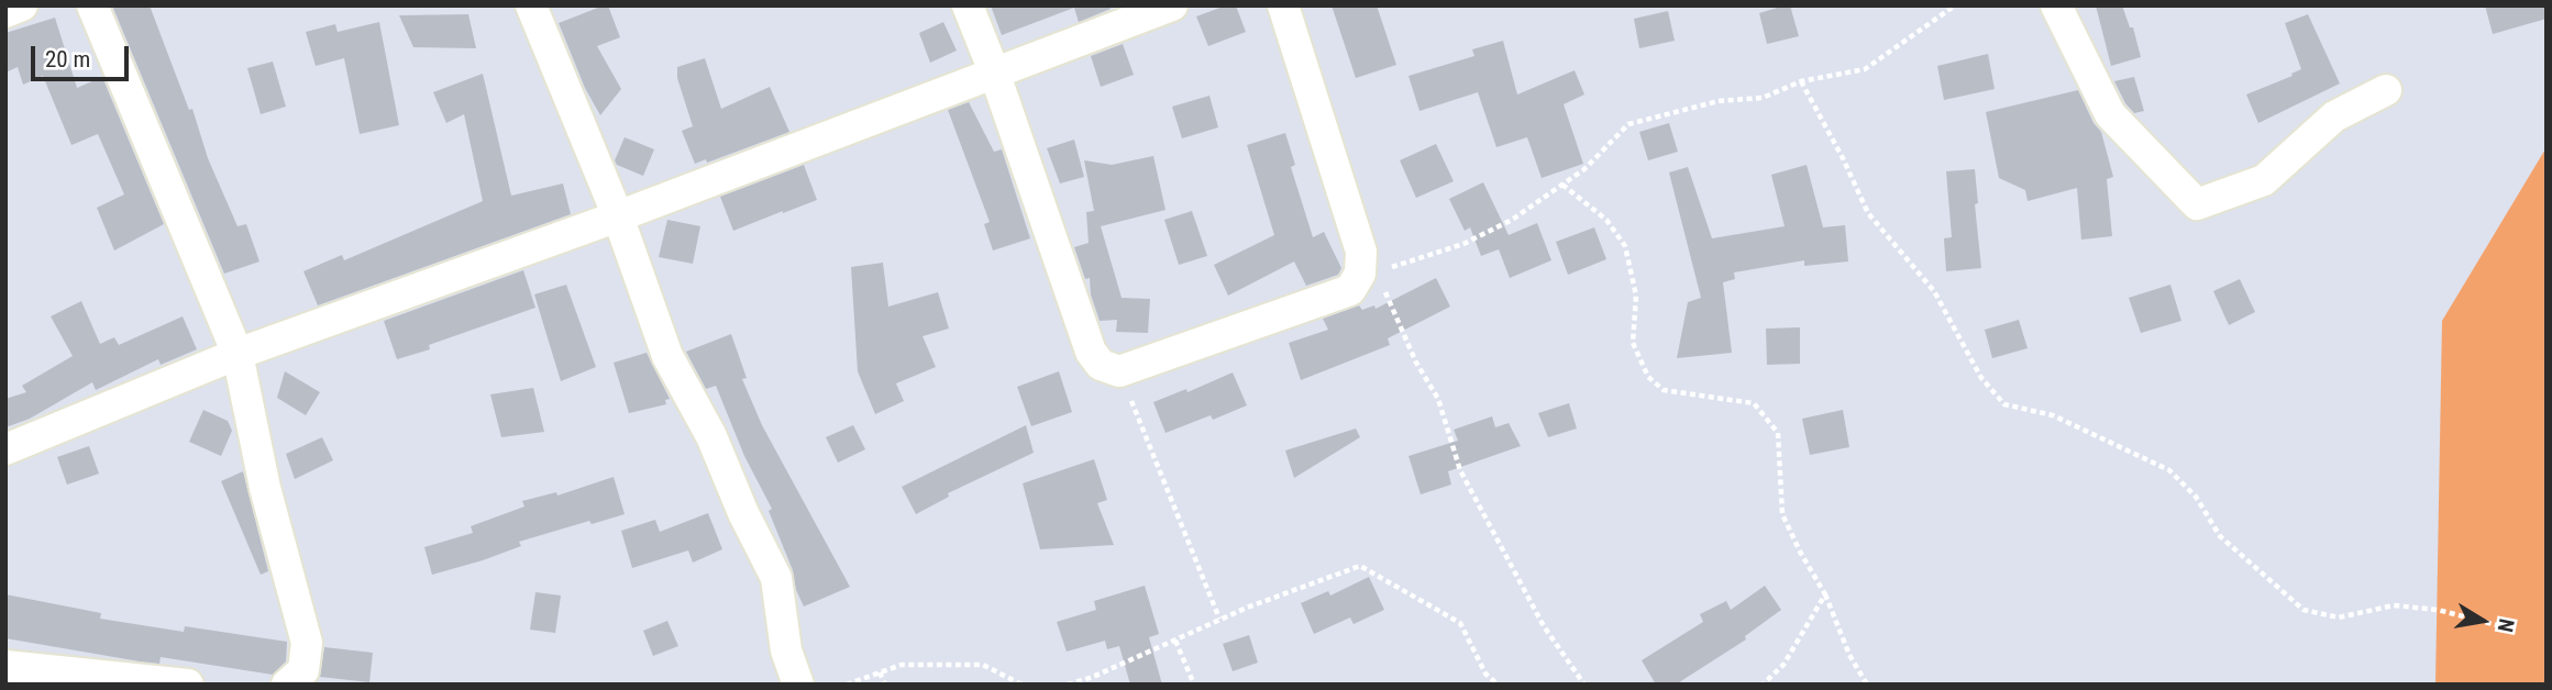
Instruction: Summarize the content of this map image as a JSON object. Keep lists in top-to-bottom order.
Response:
{
  "scale_bar": "20 m",
  "north": "right"
}
